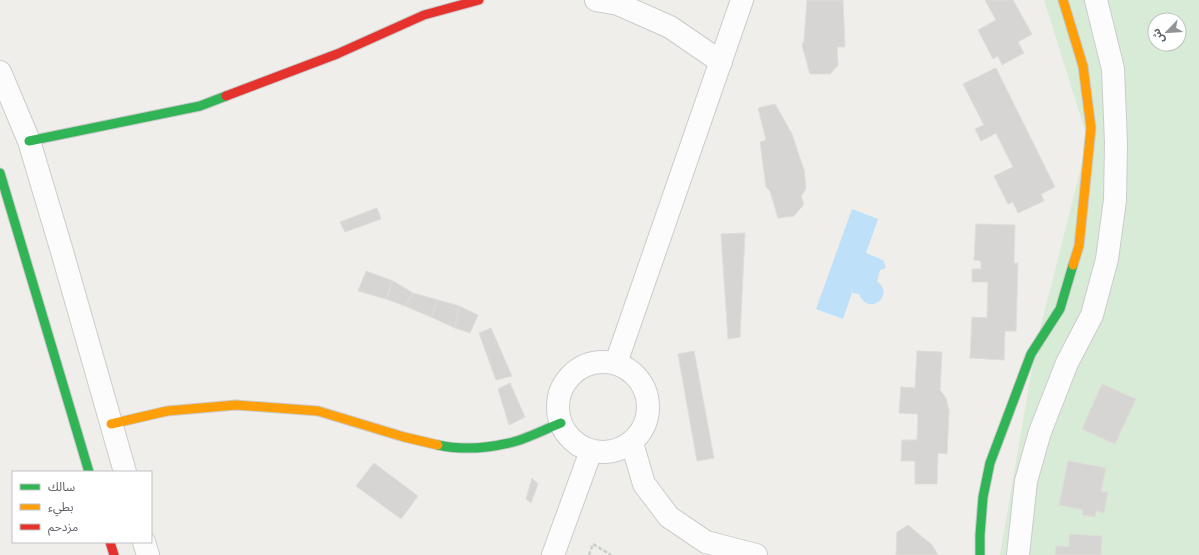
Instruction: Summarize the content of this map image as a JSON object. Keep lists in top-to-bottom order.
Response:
{
  "legend": ["سالك", "بطيء", "مزدحم"],
  "north": "bottom left"
}
